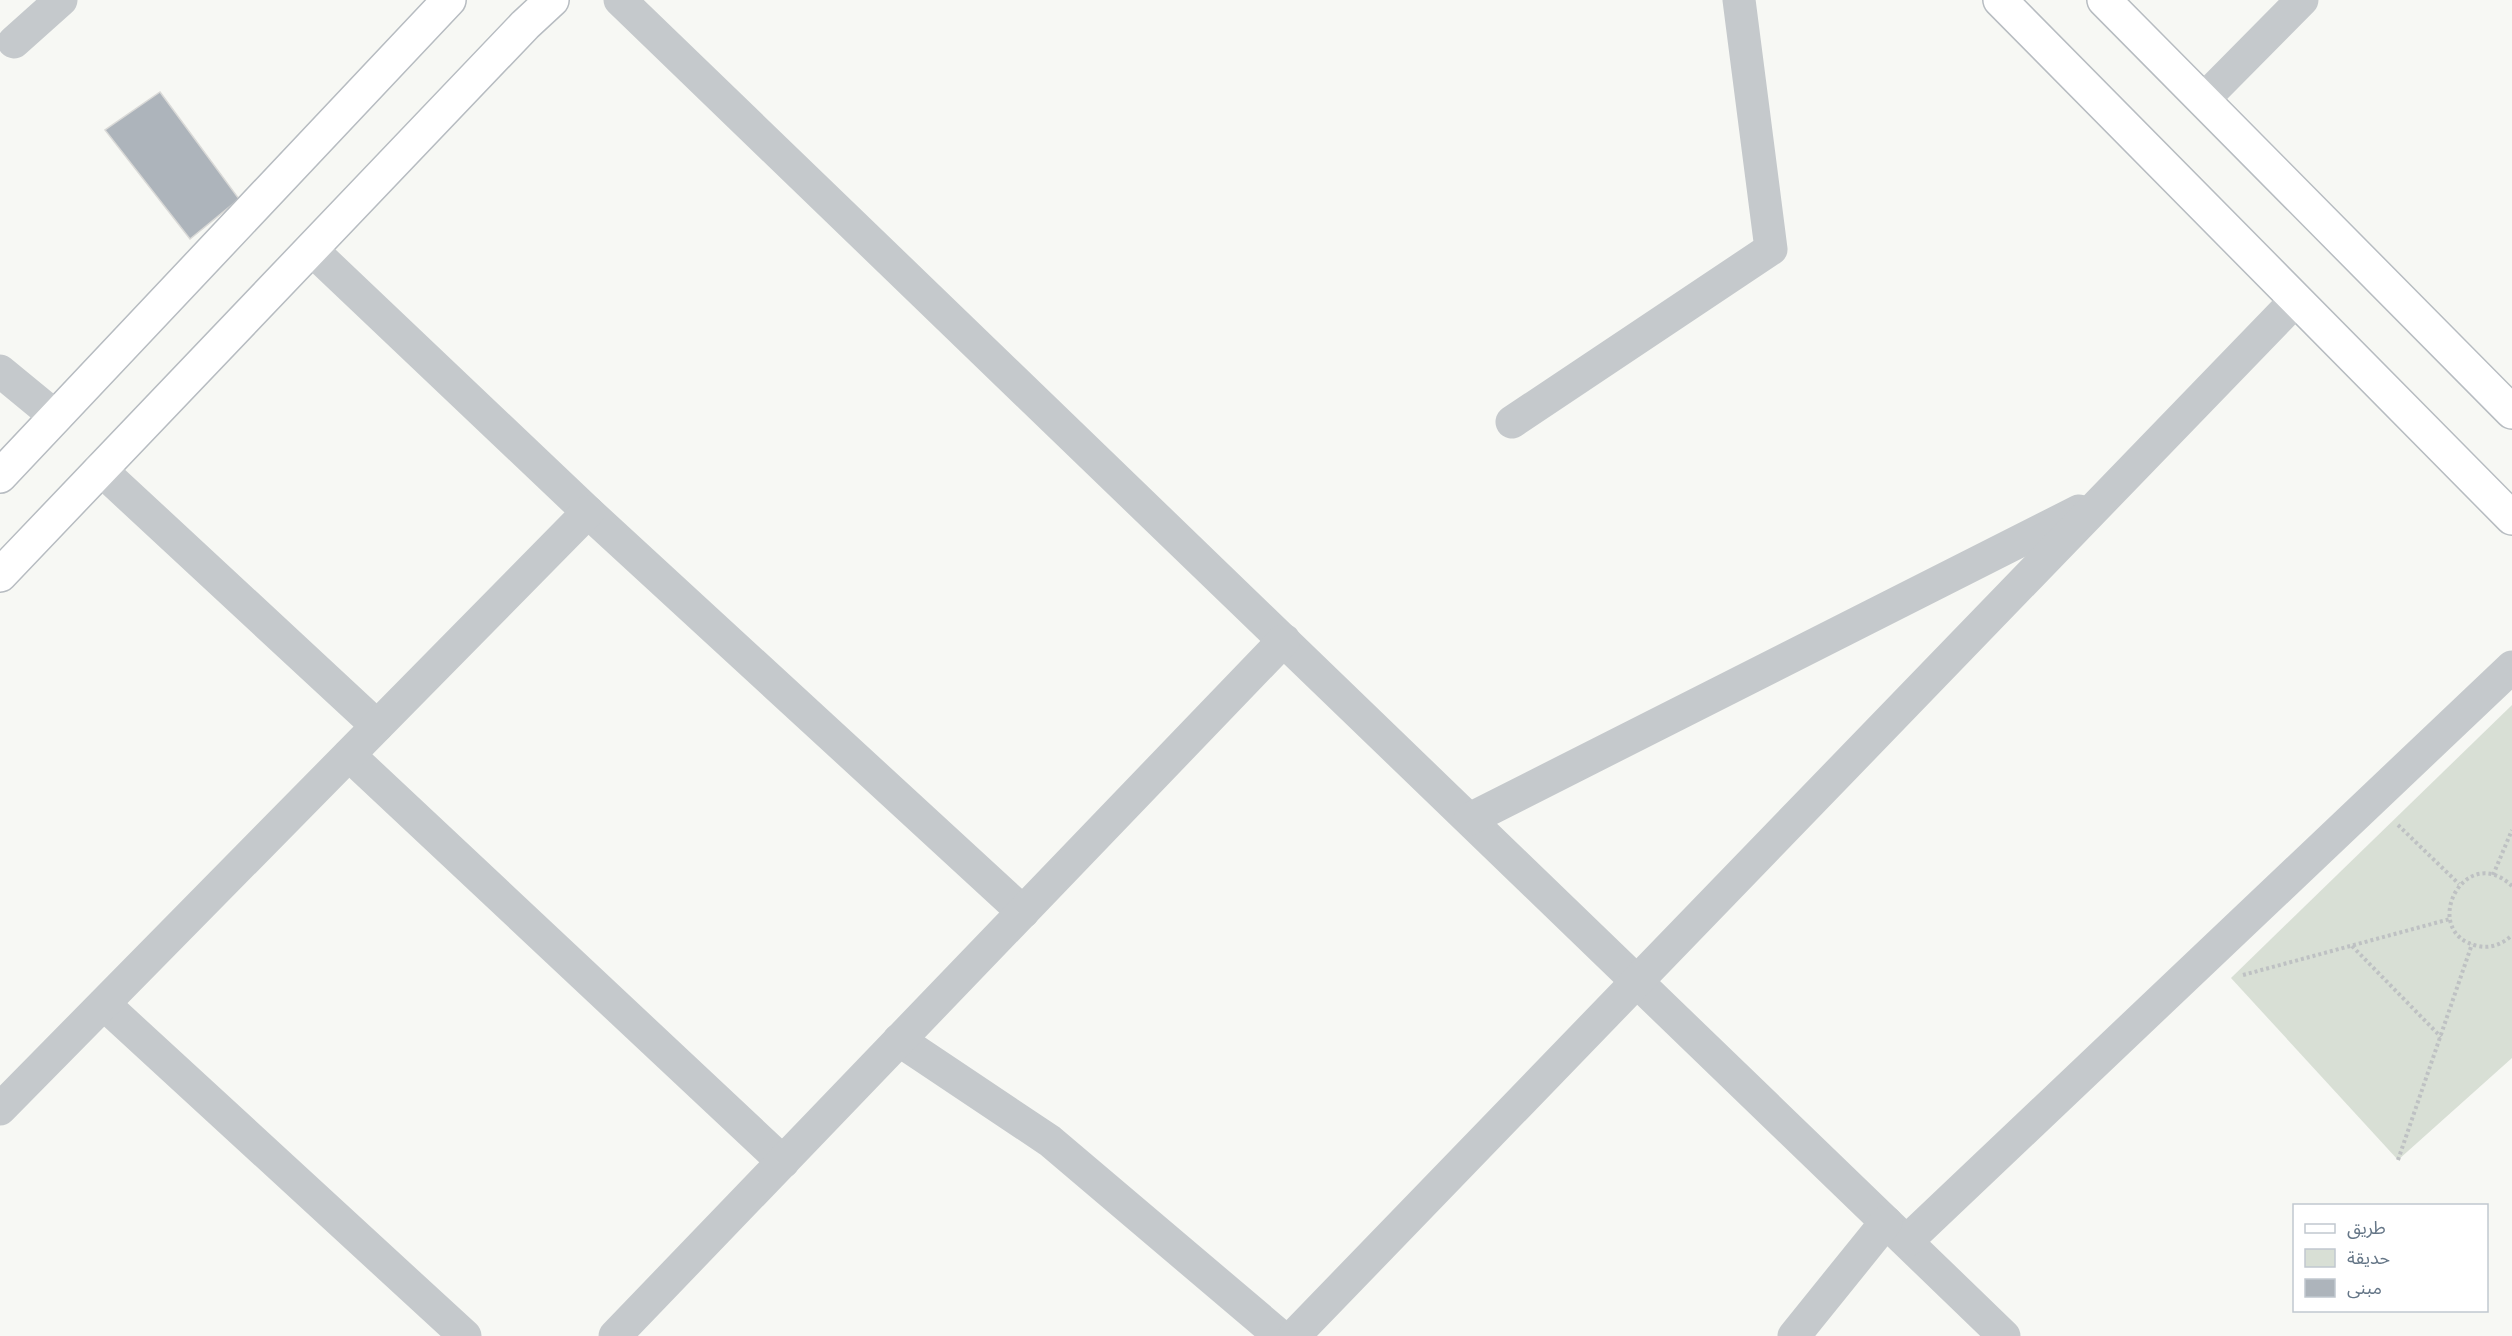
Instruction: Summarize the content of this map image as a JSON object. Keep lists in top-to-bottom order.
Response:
{
  "legend": ["طريق", "حديقة", "مبنى"]
}
